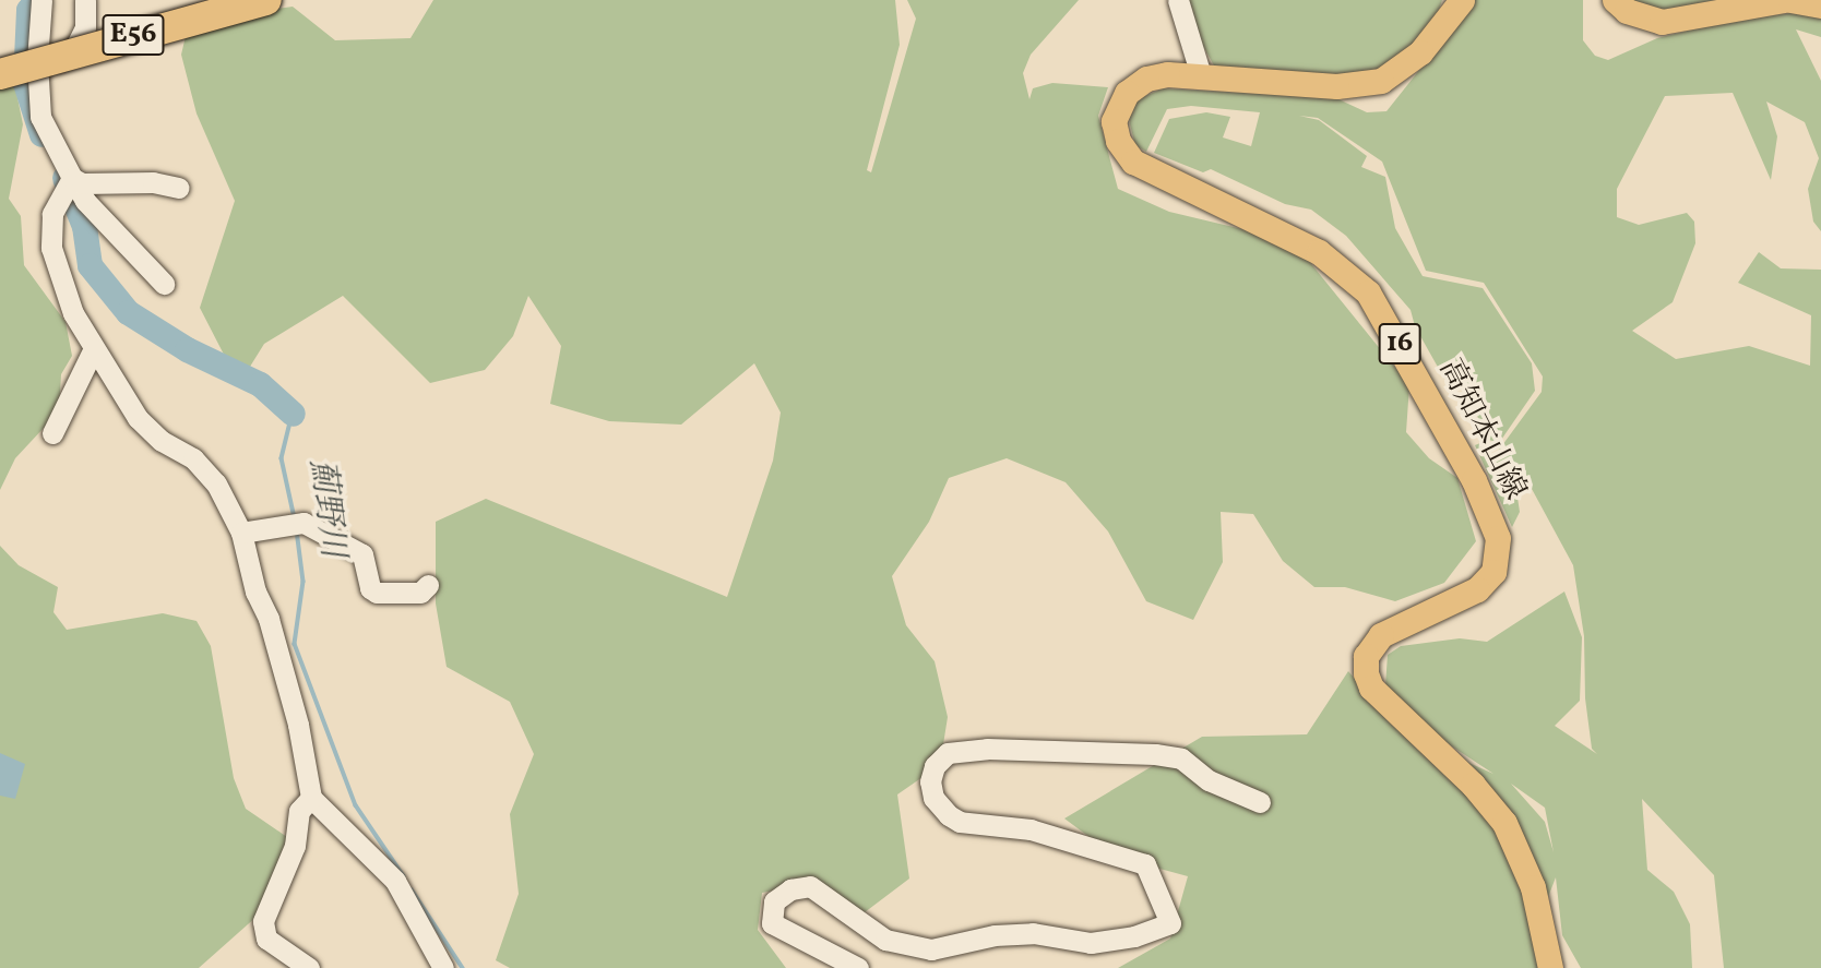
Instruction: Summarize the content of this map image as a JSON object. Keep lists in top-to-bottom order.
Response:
{
  "streets": {
    "highway": ["E56"],
    "main road": ["16", "高知本山線"]
  },
  "water": ["薊野川"]
}
